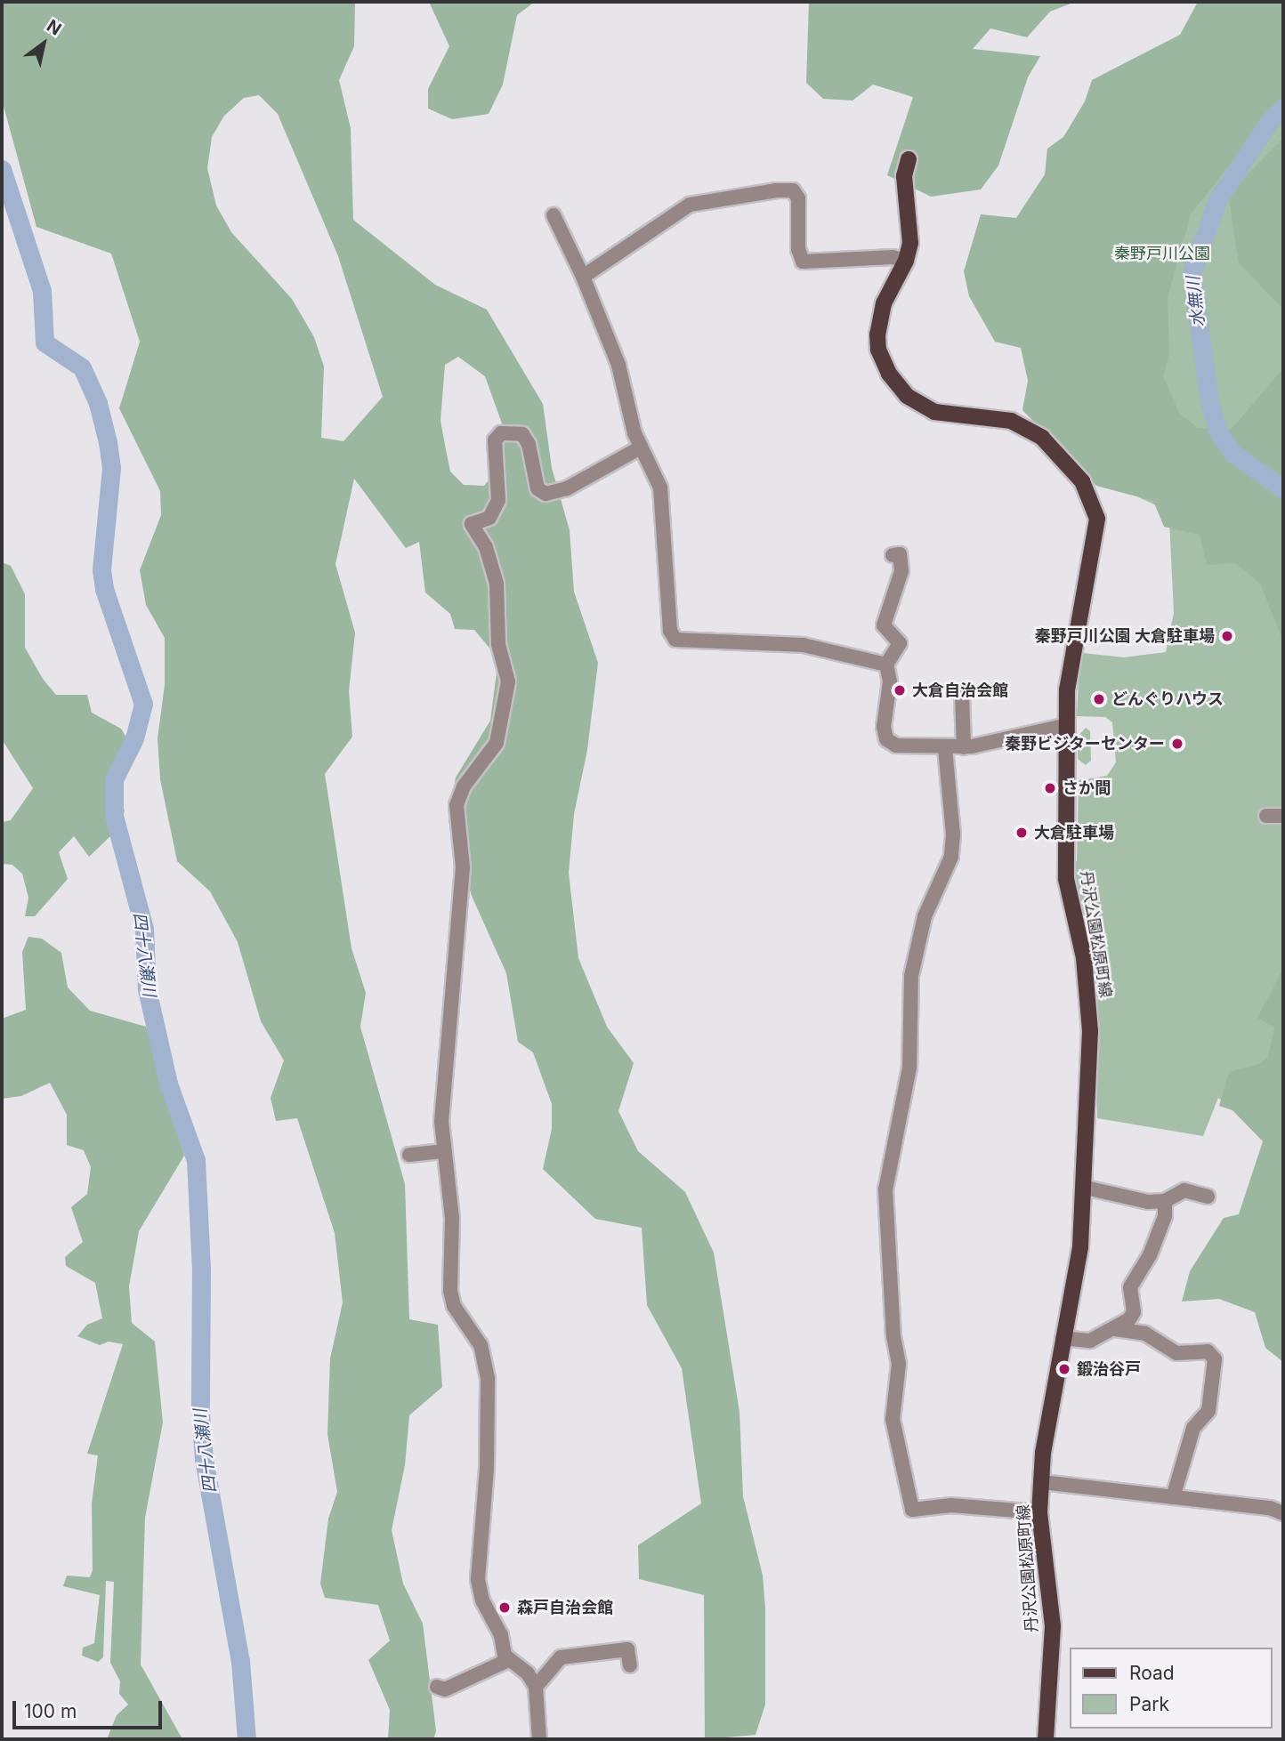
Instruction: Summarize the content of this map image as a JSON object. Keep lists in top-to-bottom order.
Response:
{
  "streets": {
    "main road": ["丹沢公園松原町線"]
  },
  "water": ["水無川", "四十八瀬川"],
  "parks": ["秦野戸川公園"],
  "places": [
    "秦野戸川公園 大倉駐車場",
    "大倉自治会館",
    "どんぐりハウス",
    "秦野ビジターセンター",
    "さか間",
    "大倉駐車場",
    "鍛治谷戸",
    "森戸自治会館"
  ],
  "legend": ["Road", "Park"],
  "scale_bar": "100 m",
  "north": "top right"
}
